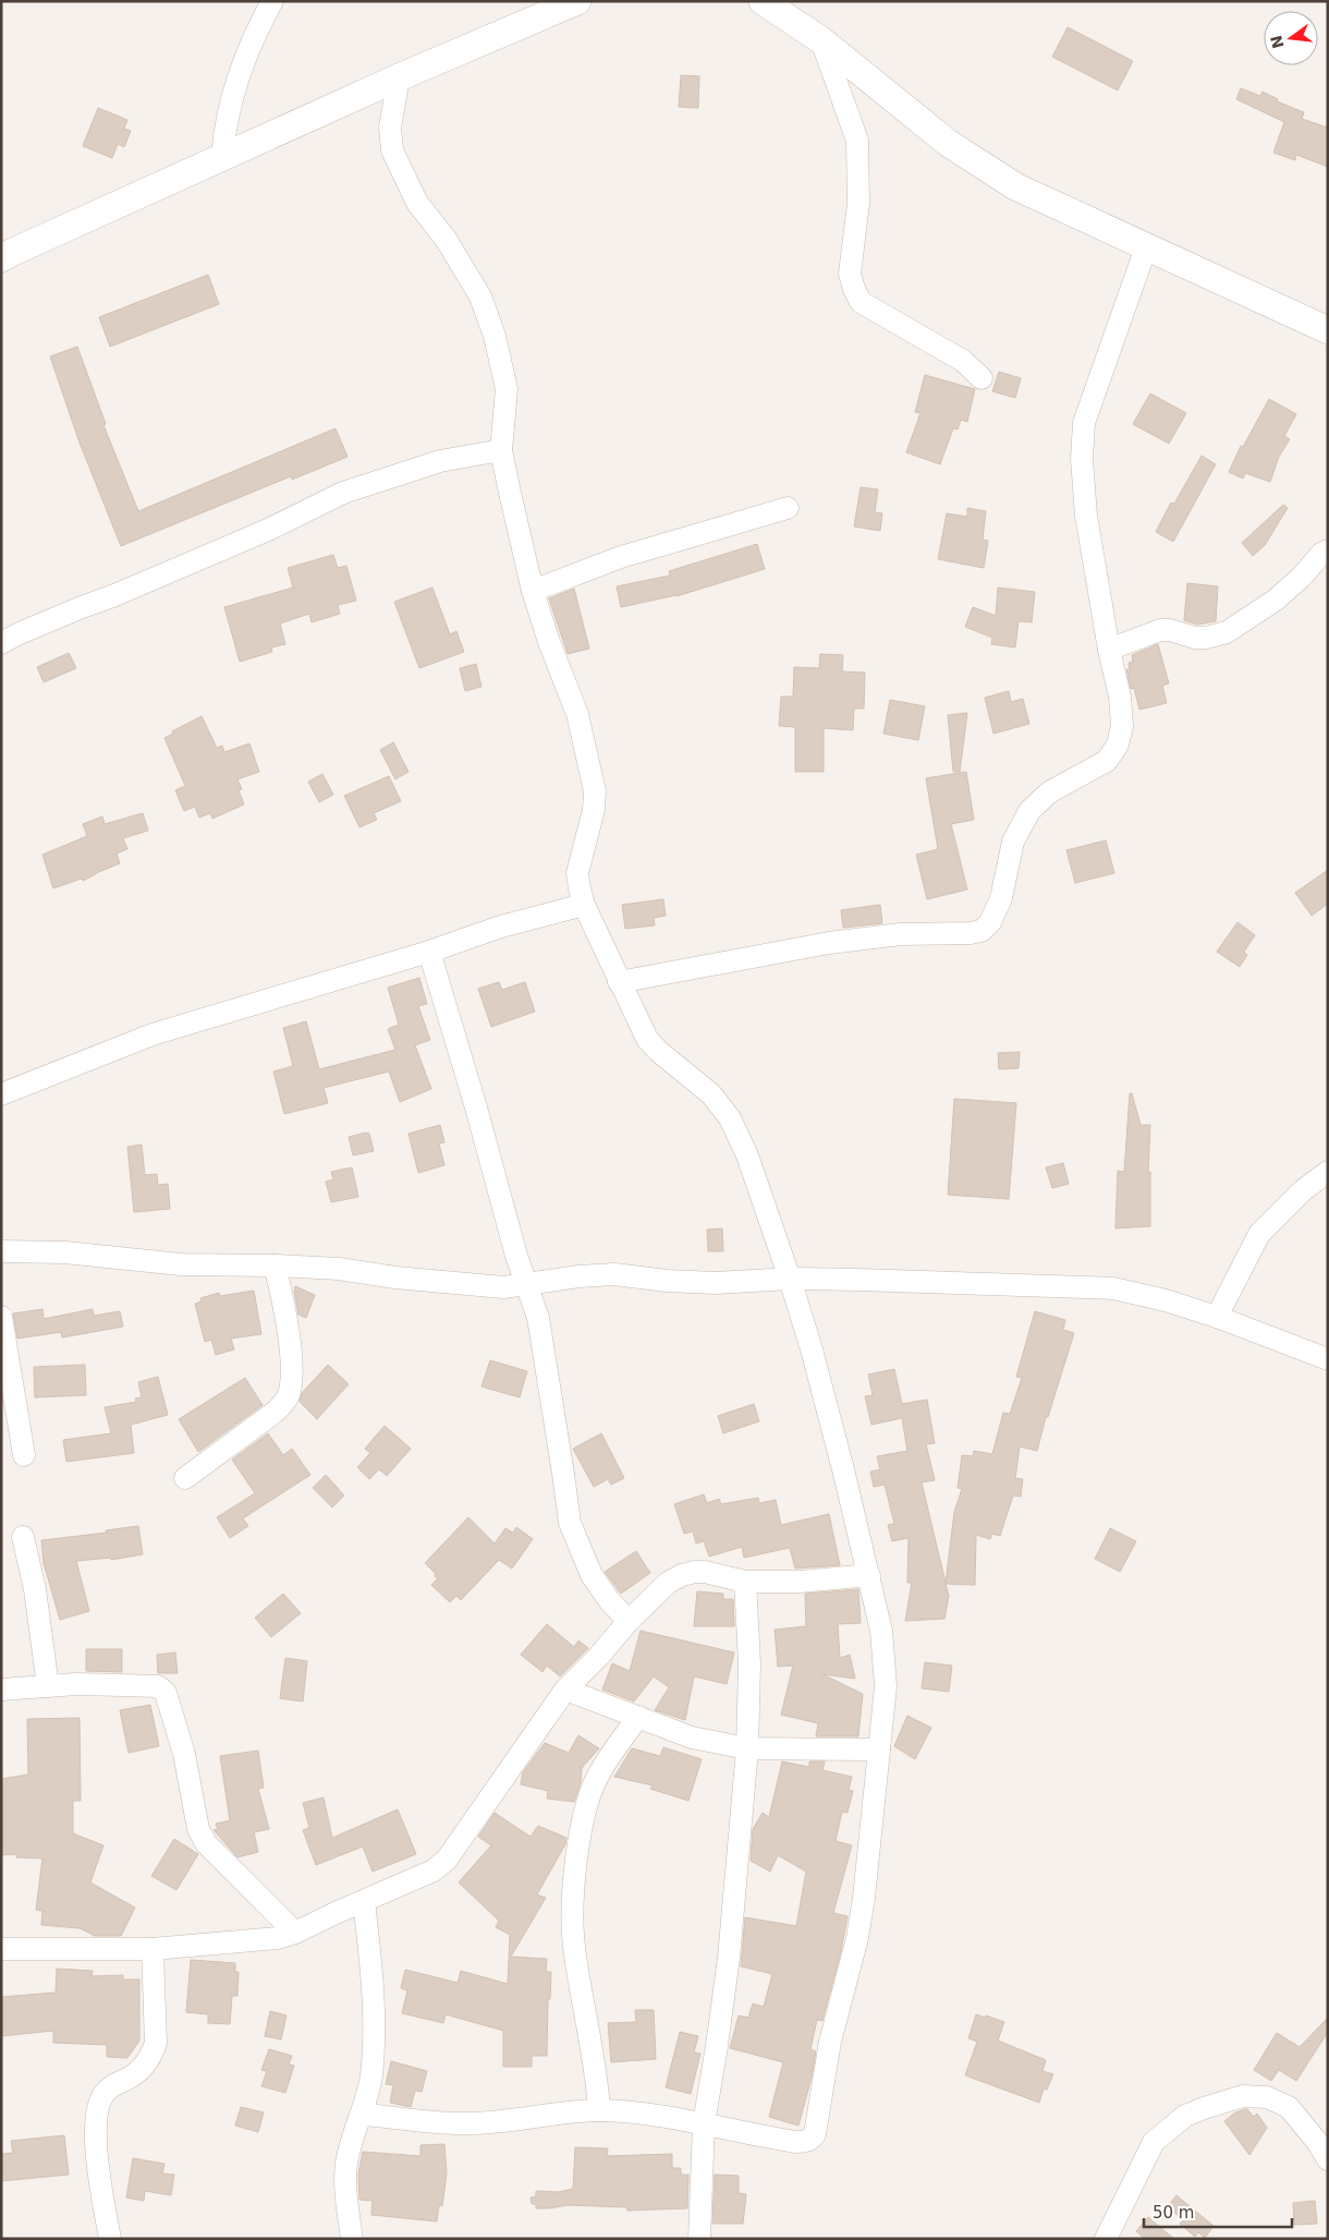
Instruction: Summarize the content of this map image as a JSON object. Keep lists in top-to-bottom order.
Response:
{
  "scale_bar": "50 m",
  "north": "left"
}
